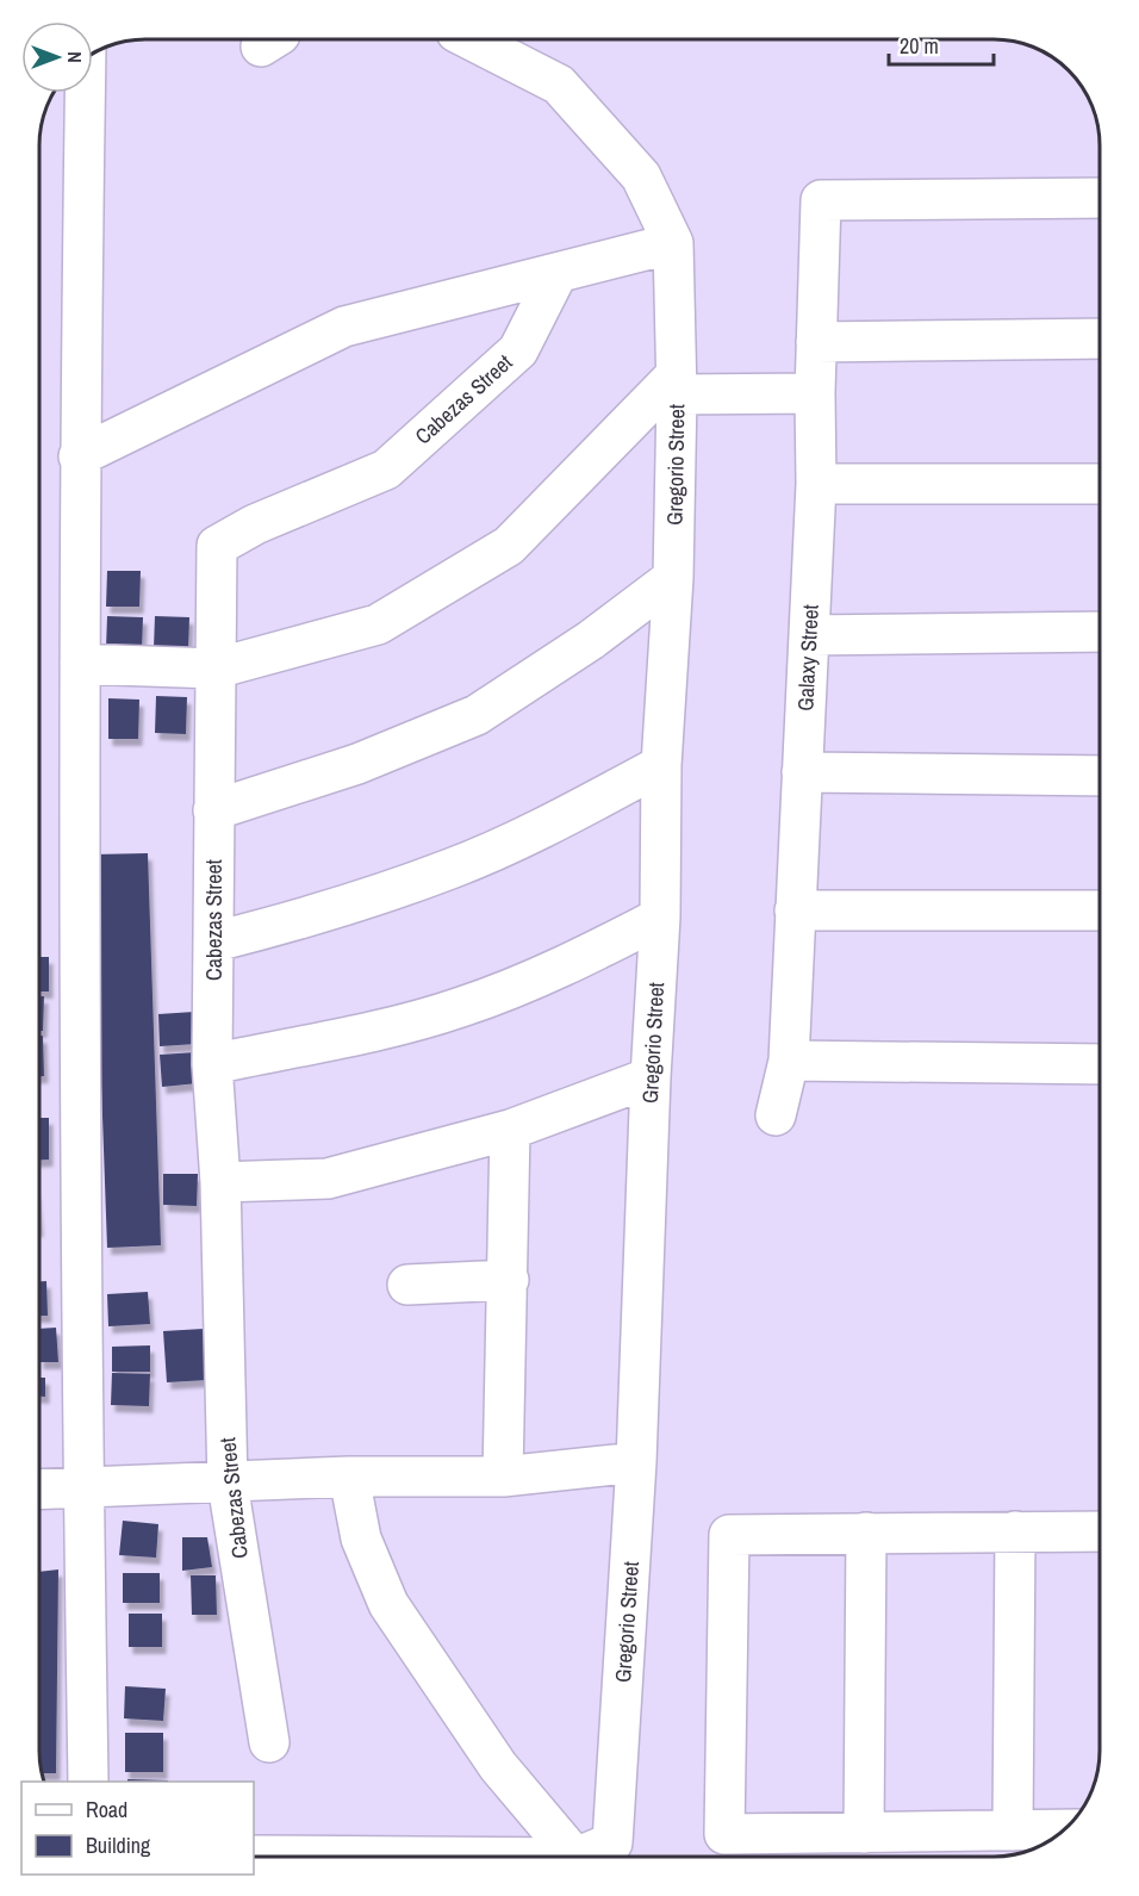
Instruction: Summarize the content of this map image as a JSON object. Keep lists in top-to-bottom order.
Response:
{
  "streets": {
    "street": ["Cabezas Street", "Gregorio Street", "Galaxy Street"]
  },
  "legend": ["Road", "Building"],
  "scale_bar": "20 m",
  "north": "right"
}
